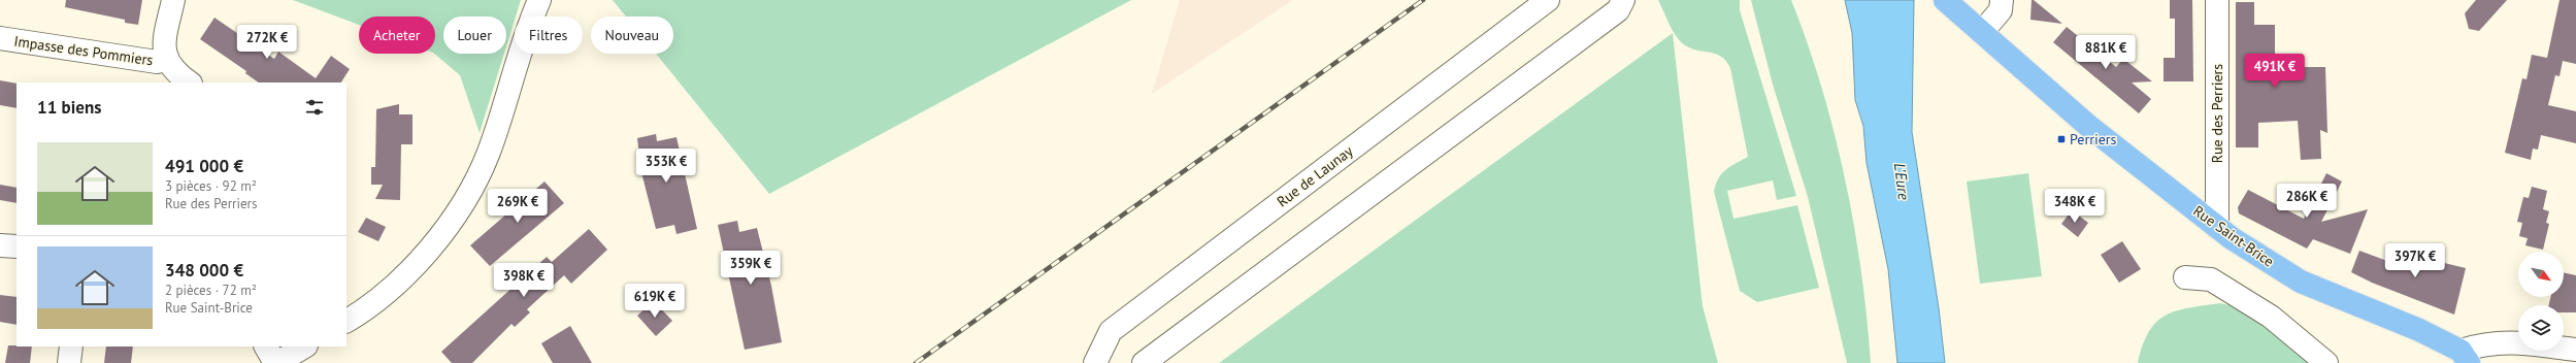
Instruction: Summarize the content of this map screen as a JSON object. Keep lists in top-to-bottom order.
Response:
{
  "streets": {
    "main road": ["Rue Saint-Brice"],
    "street": ["Impasse des Pommiers", "Rue des Perriers", "Rue de Launay"]
  },
  "crossings": [
    ["Rue des Perriers", "Rue Saint-Brice"]
  ],
  "water": ["L'Eure"],
  "places": {
    "transit": ["Perriers"]
  },
  "north": "bottom right",
  "page": {
    "chip": [
      "Acheter",
      "Louer",
      "Filtres",
      "Nouveau"
    ],
    "price": [
      "272K €",
      "881K €",
      "491K €",
      "353K €",
      "286K €",
      "269K €",
      "348K €",
      "397K €",
      "359K €",
      "398K €",
      "619K €"
    ],
    "heading": "11 biens",
    "list": [
      {
        "name": "491 000 €",
        "note": "3 pièces · 92 m² · Rue des Perriers"
      },
      {
        "name": "348 000 €",
        "note": "2 pièces · 72 m² · Rue Saint-Brice"
      }
    ]
  }
}
